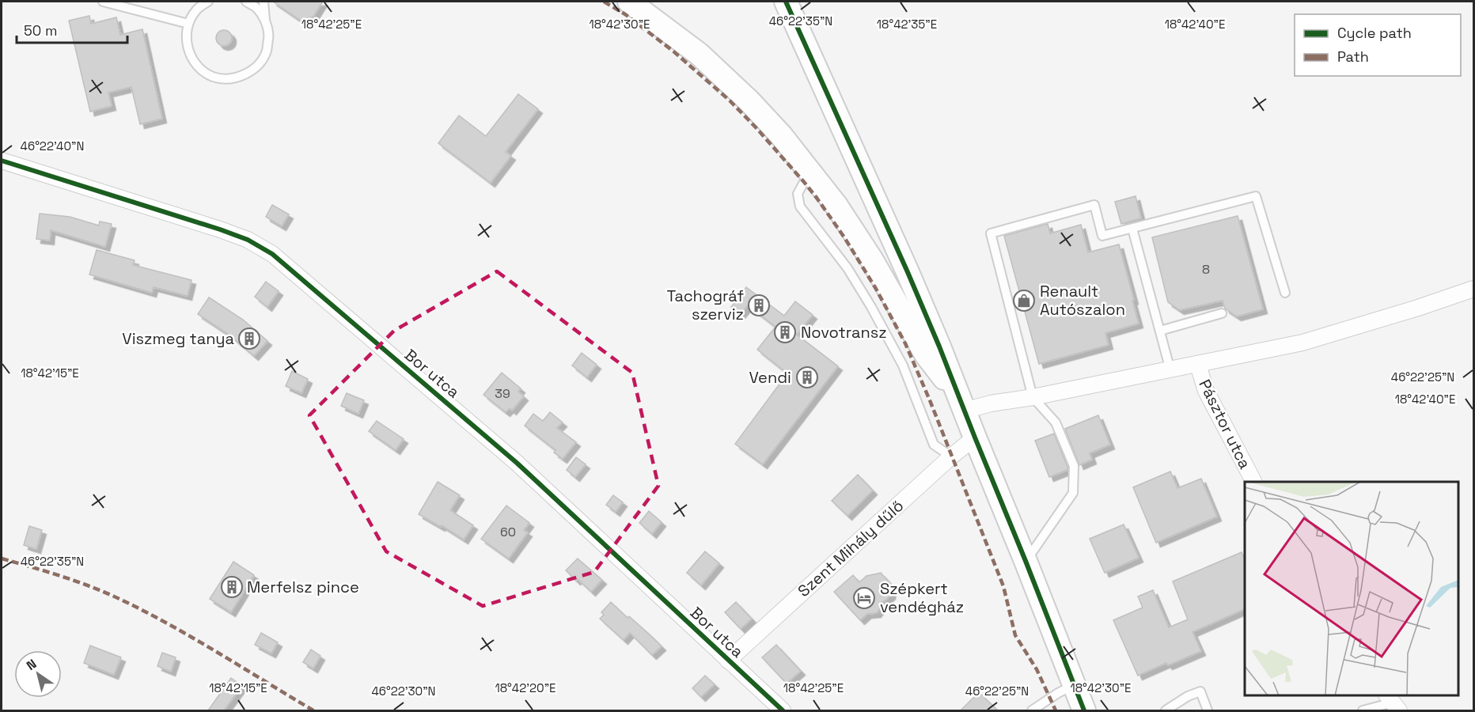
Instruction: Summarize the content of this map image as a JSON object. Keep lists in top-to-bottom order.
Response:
{
  "streets": {
    "street": ["Bor utca", "Pásztor utca", "Szent Mihály dűlő"]
  },
  "crossings": [
    ["Bor utca", "Szent Mihály dűlő"]
  ],
  "places": {
    "shop": ["Renault Autószalon"],
    "building": [
      "Tachográf szerviz",
      "Novotransz",
      "Viszmeg tanya",
      "Vendi",
      "Merfelsz pince"
    ],
    "hotel": ["Szépkert vendégház"]
  },
  "house_numbers": ["8", "39", "60"],
  "legend": ["Cycle path", "Path"],
  "scale_bar": "50 m",
  "north": "top left",
  "coordinates": [
    "46°22'35\"N",
    "18°42'25\"E",
    "18°42'30\"E",
    "18°42'35\"E",
    "18°42'40\"E",
    "46°22'40\"N",
    "18°42'15\"E",
    "46°22'25\"N",
    "18°42'20\"E",
    "46°22'30\"N"
  ]
}
